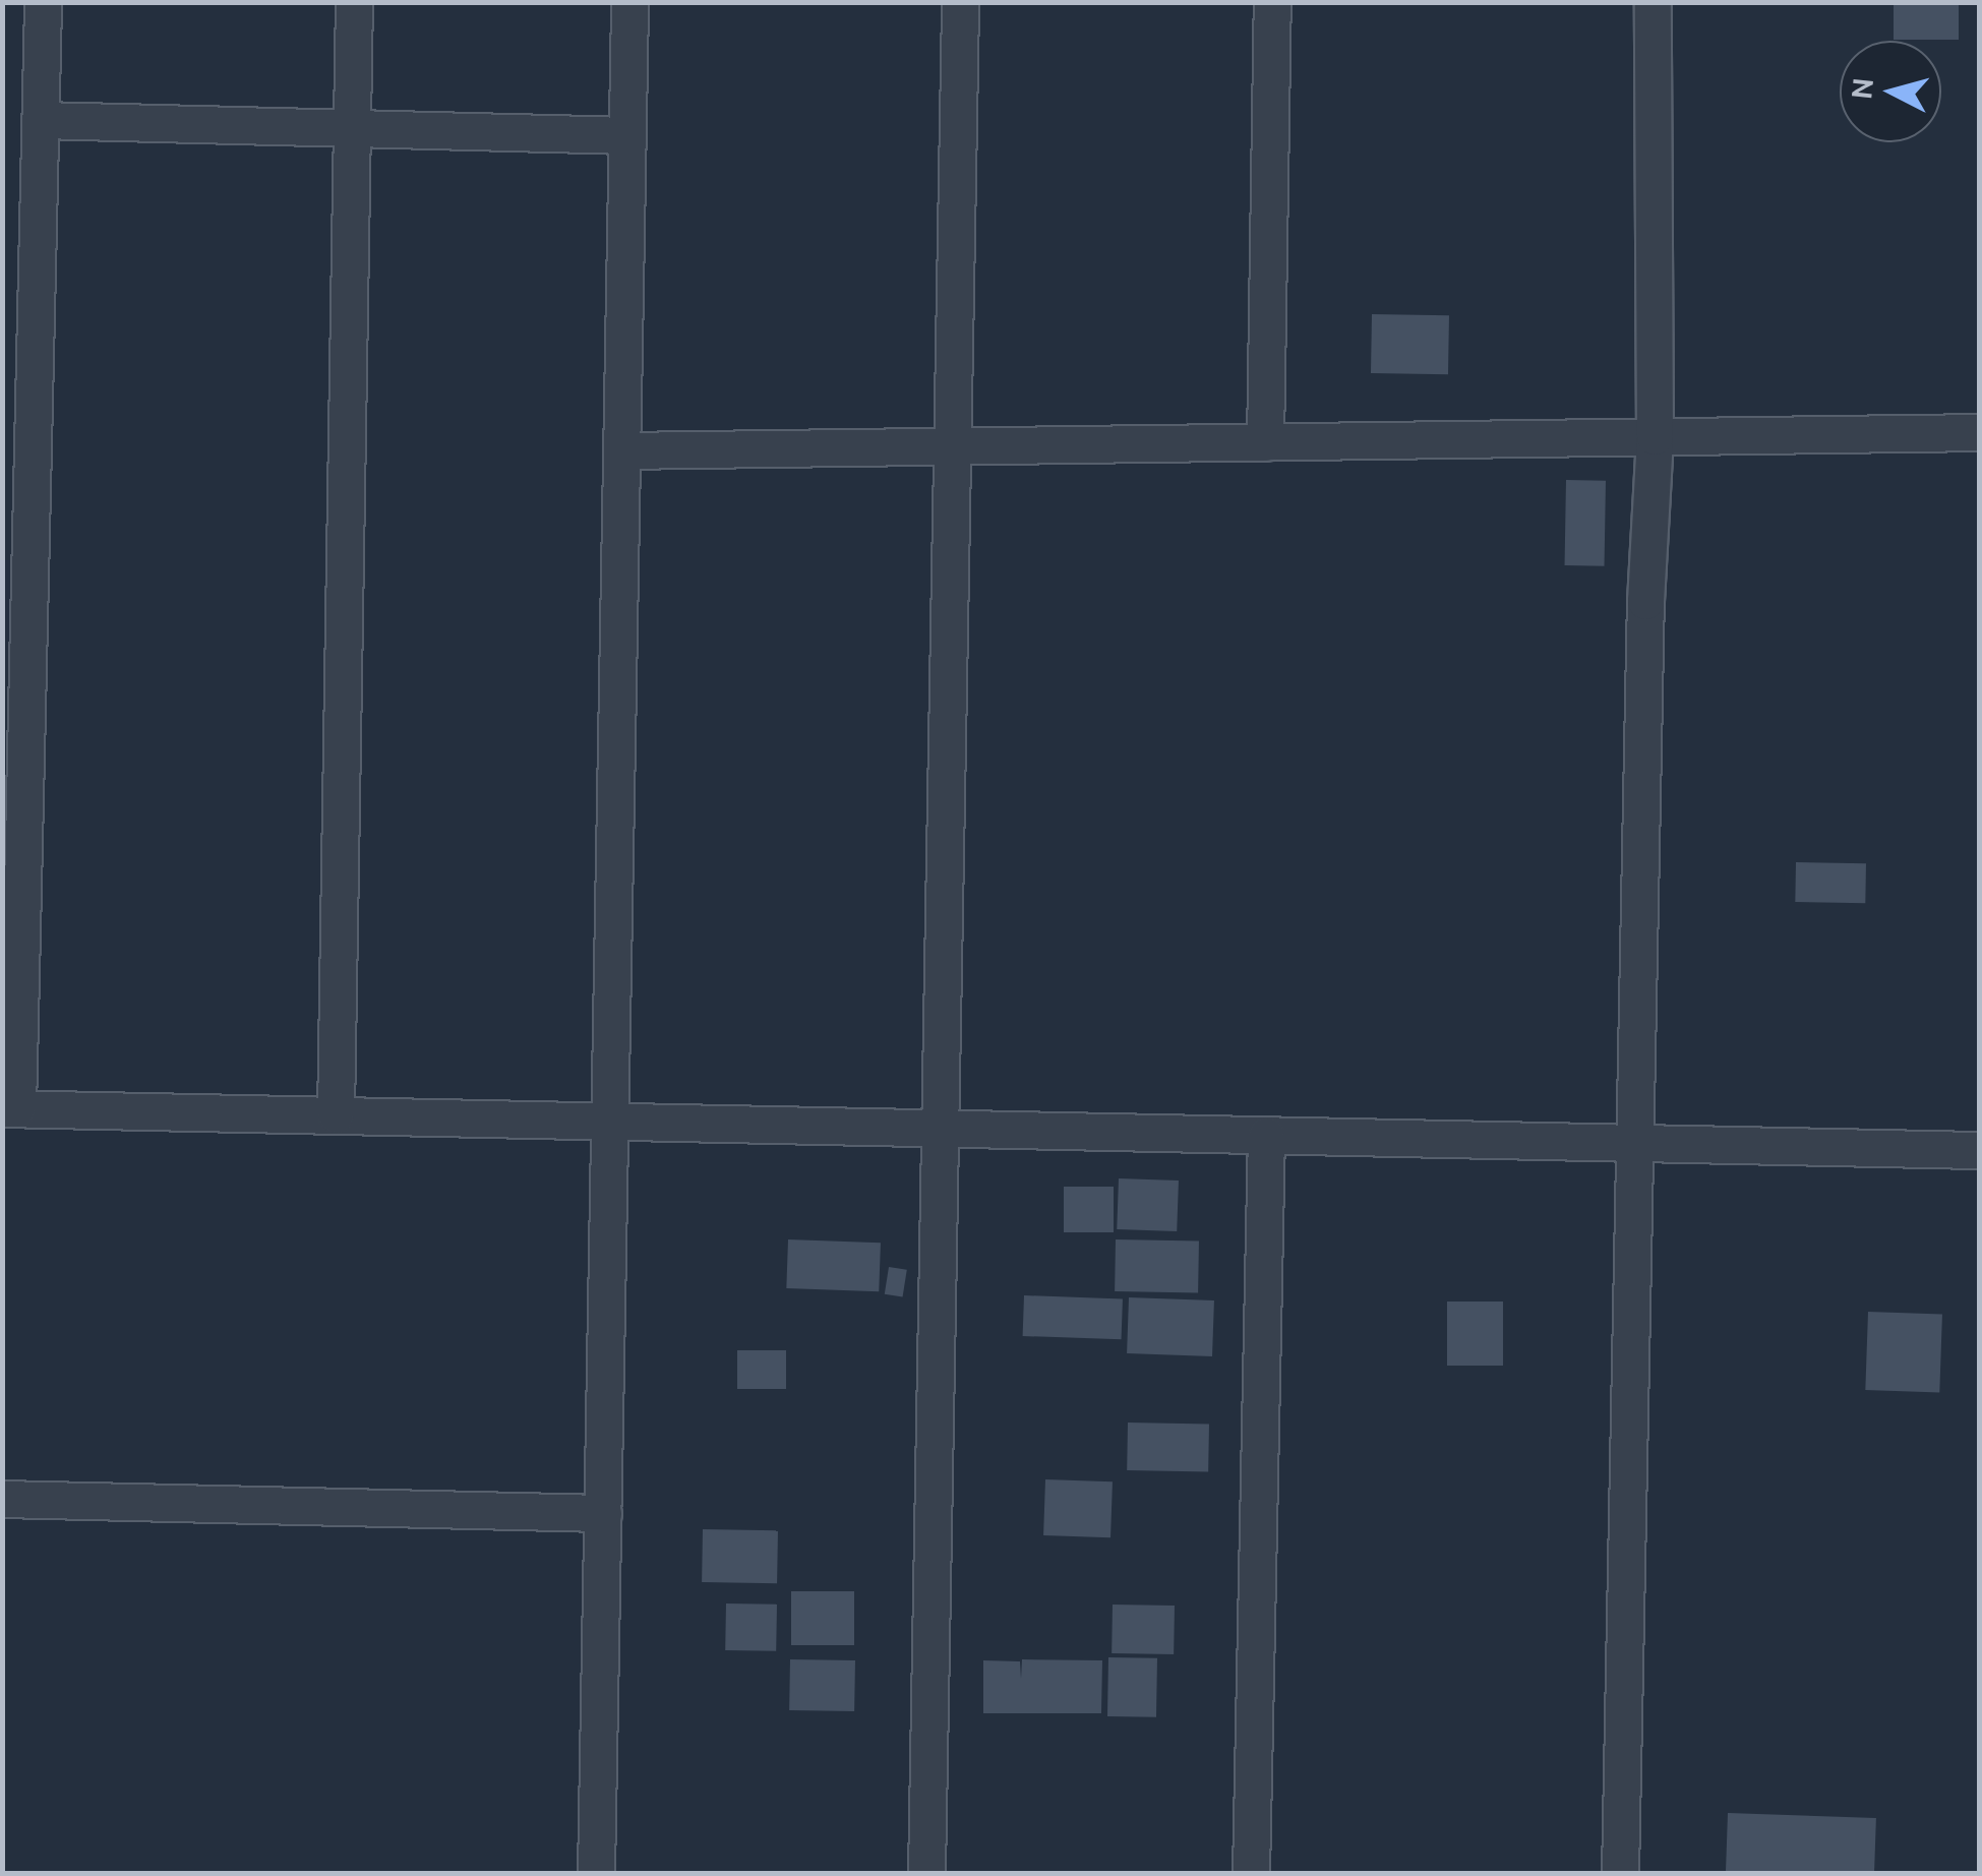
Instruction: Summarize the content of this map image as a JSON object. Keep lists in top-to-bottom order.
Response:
{
  "north": "left"
}
